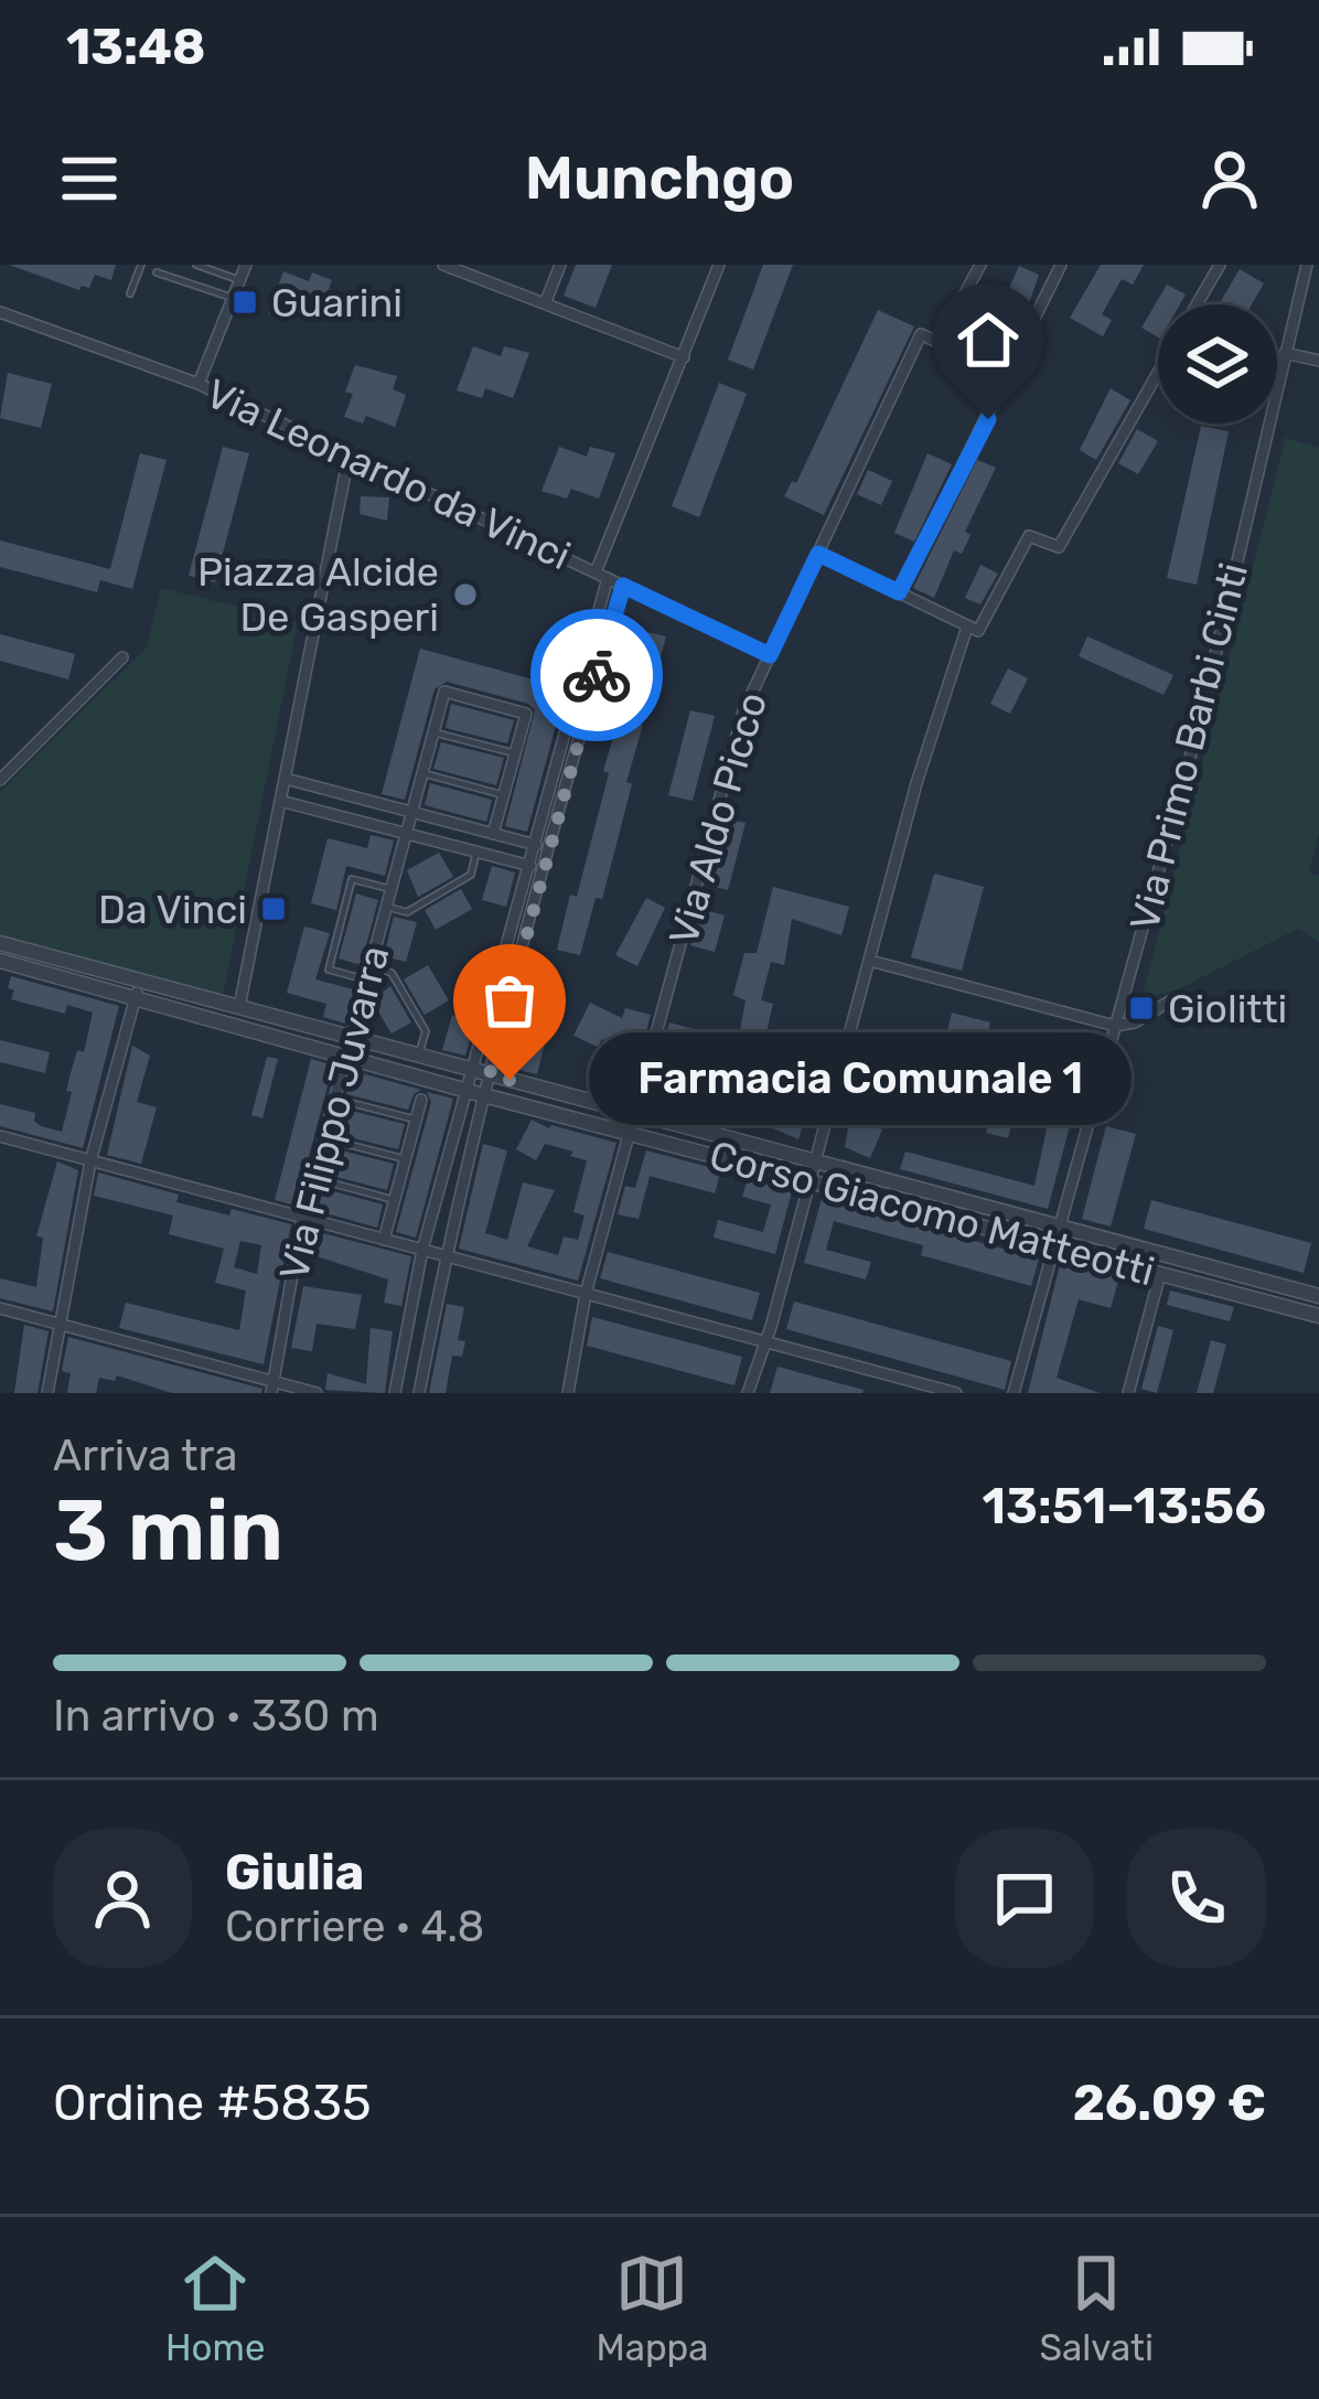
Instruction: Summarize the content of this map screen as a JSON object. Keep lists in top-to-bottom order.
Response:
{
  "streets": {
    "street": [
      "Via Leonardo da Vinci",
      "Via Primo Barbi Cinti",
      "Via Aldo Picco",
      "Via Filippo Juvarra",
      "Corso Giacomo Matteotti"
    ]
  },
  "crossings": [
    ["Via Leonardo da Vinci", "Via Aldo Picco"],
    ["Via Primo Barbi Cinti", "Corso Giacomo Matteotti"],
    ["Via Aldo Picco", "Corso Giacomo Matteotti"],
    ["Via Filippo Juvarra", "Corso Giacomo Matteotti"]
  ],
  "places": {
    "transit": ["Guarini", "Da Vinci", "Giolitti"],
    "other": ["Piazza Alcide De Gasperi", "Farmacia Comunale 1"]
  },
  "page": {
    "status": "13:48",
    "header": "Munchgo",
    "bubble": "Farmacia Comunale 1",
    "heading": ["3 min", "Arriva tra", "13:51–13:56"],
    "panel": [
      "Giulia",
      "Corriere · 4.8",
      "Ordine #5835",
      "26.09 €"
    ],
    "bar": "In arrivo · 330 m",
    "tabs": ["Home", "Mappa", "Salvati"]
  }
}
